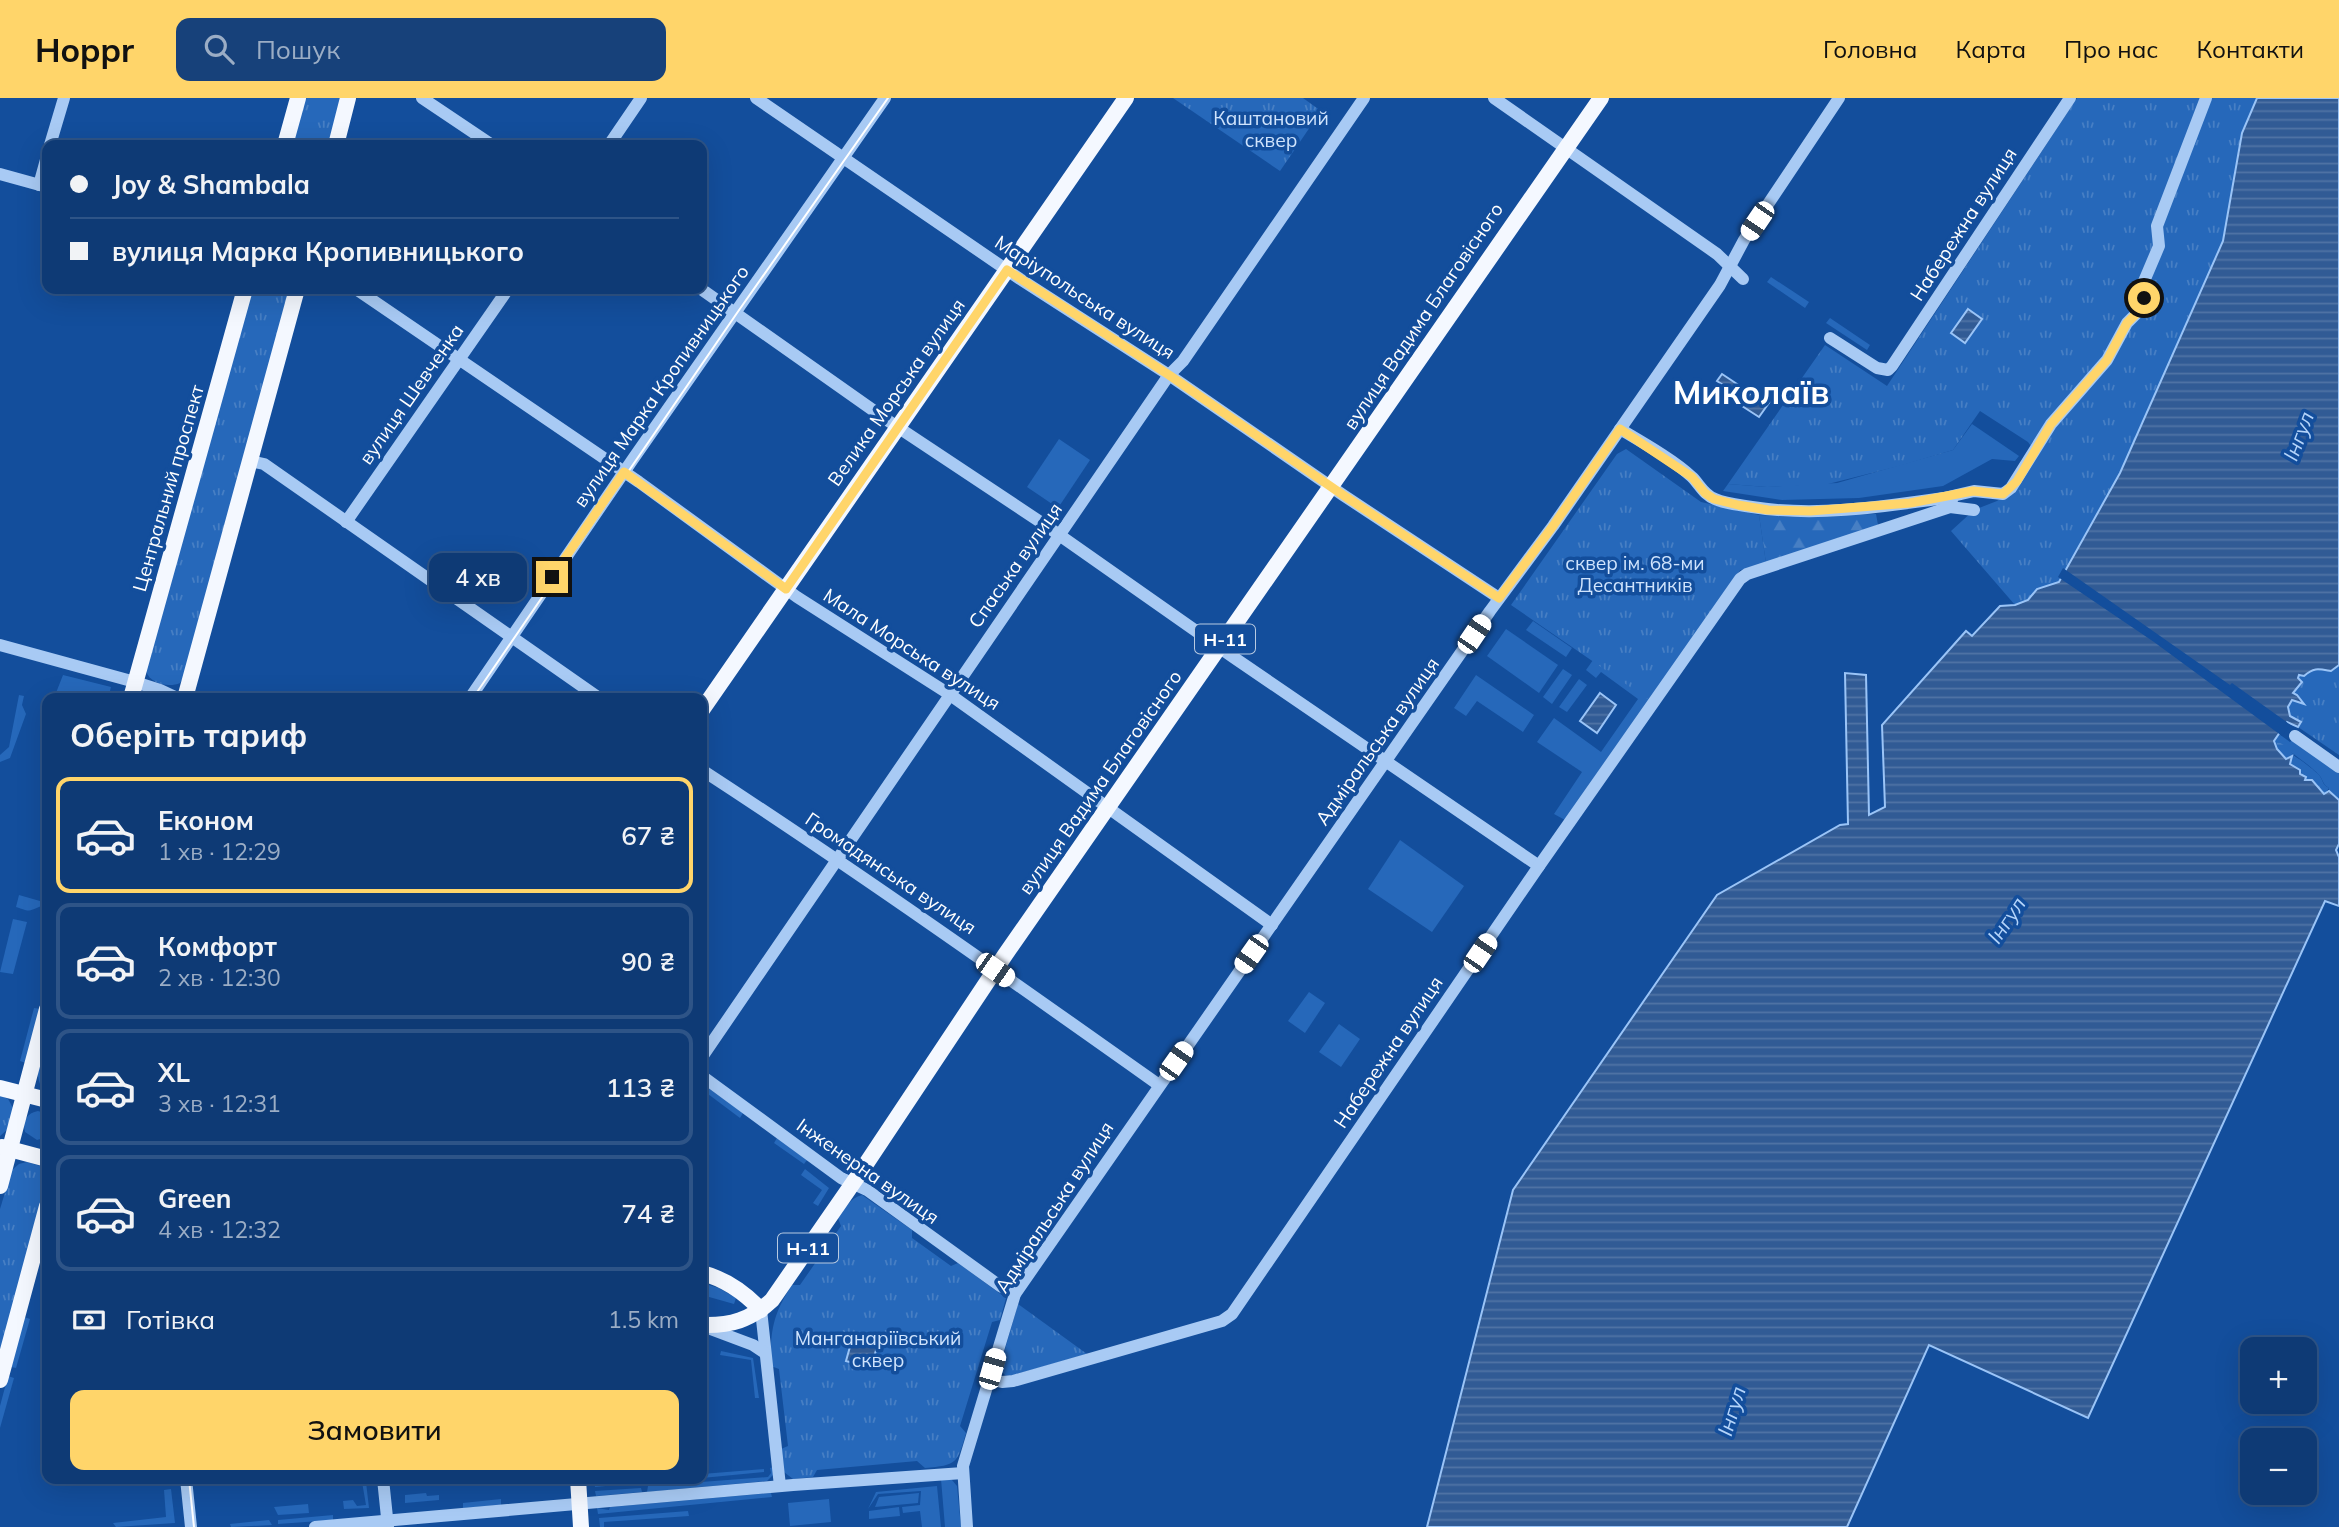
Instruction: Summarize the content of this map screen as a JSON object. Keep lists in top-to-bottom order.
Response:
{
  "streets": {
    "main road": [
      "вулиця Вадима Благовісного",
      "Велика Морська вулиця",
      "Центральний проспект",
      "Н-11"
    ],
    "street": [
      "Набережна вулиця",
      "Маріупольська вулиця",
      "вулиця Марка Кропивницького",
      "вулиця Шевченка",
      "Спаська вулиця",
      "Мала Морська вулиця",
      "Адміральська вулиця",
      "Громадянська вулиця",
      "Інженерна вулиця"
    ]
  },
  "crossings": [
    ["Набережна вулиця", "Адміральська вулиця"],
    ["Маріупольська вулиця", "вулиця Вадима Благовісного"],
    ["Маріупольська вулиця", "вулиця Марка Кропивницького"],
    ["Маріупольська вулиця", "Велика Морська вулиця"],
    ["Маріупольська вулиця", "Спаська вулиця"],
    ["Маріупольська вулиця", "Адміральська вулиця"],
    ["вулиця Вадима Благовісного", "Н-11"],
    ["вулиця Вадима Благовісного", "Мала Морська вулиця"],
    ["вулиця Вадима Благовісного", "Громадянська вулиця"],
    ["вулиця Вадима Благовісного", "Інженерна вулиця"],
    ["вулиця Марка Кропивницького", "Мала Морська вулиця"],
    ["Велика Морська вулиця", "Мала Морська вулиця"],
    ["вулиця Шевченка", "Мала Морська вулиця"],
    ["Спаська вулиця", "Мала Морська вулиця"],
    ["Спаська вулиця", "Громадянська вулиця"],
    ["Мала Морська вулиця", "Адміральська вулиця"],
    ["Адміральська вулиця", "Громадянська вулиця"],
    ["Адміральська вулиця", "Інженерна вулиця"]
  ],
  "districts": ["Миколаїв"],
  "water": ["Інгул"],
  "parks": ["Каштановий сквер", "сквер ім. 68-ми Десантників", "Манганаріївський сквер"],
  "page": {
    "header": "Hoppr",
    "search": "Пошук",
    "nav": [
      "Головна",
      "Карта",
      "Про нас",
      "Контакти"
    ],
    "banner": ["Joy & Shambala", "вулиця Марка Кропивницького"],
    "bubble": "4 хв",
    "heading": "Оберіть тариф",
    "list": [
      {
        "name": "Економ",
        "note": "1 хв · 12:29",
        "value": "67 ₴"
      },
      {
        "name": "Комфорт",
        "note": "2 хв · 12:30",
        "value": "90 ₴"
      },
      {
        "name": "XL",
        "note": "3 хв · 12:31",
        "value": "113 ₴"
      },
      {
        "name": "Green",
        "note": "4 хв · 12:32",
        "value": "74 ₴"
      }
    ],
    "pay": ["Готівка", "1.5 km"],
    "map_buttons": ["+", "−"],
    "buttons": "Замовити"
  }
}
